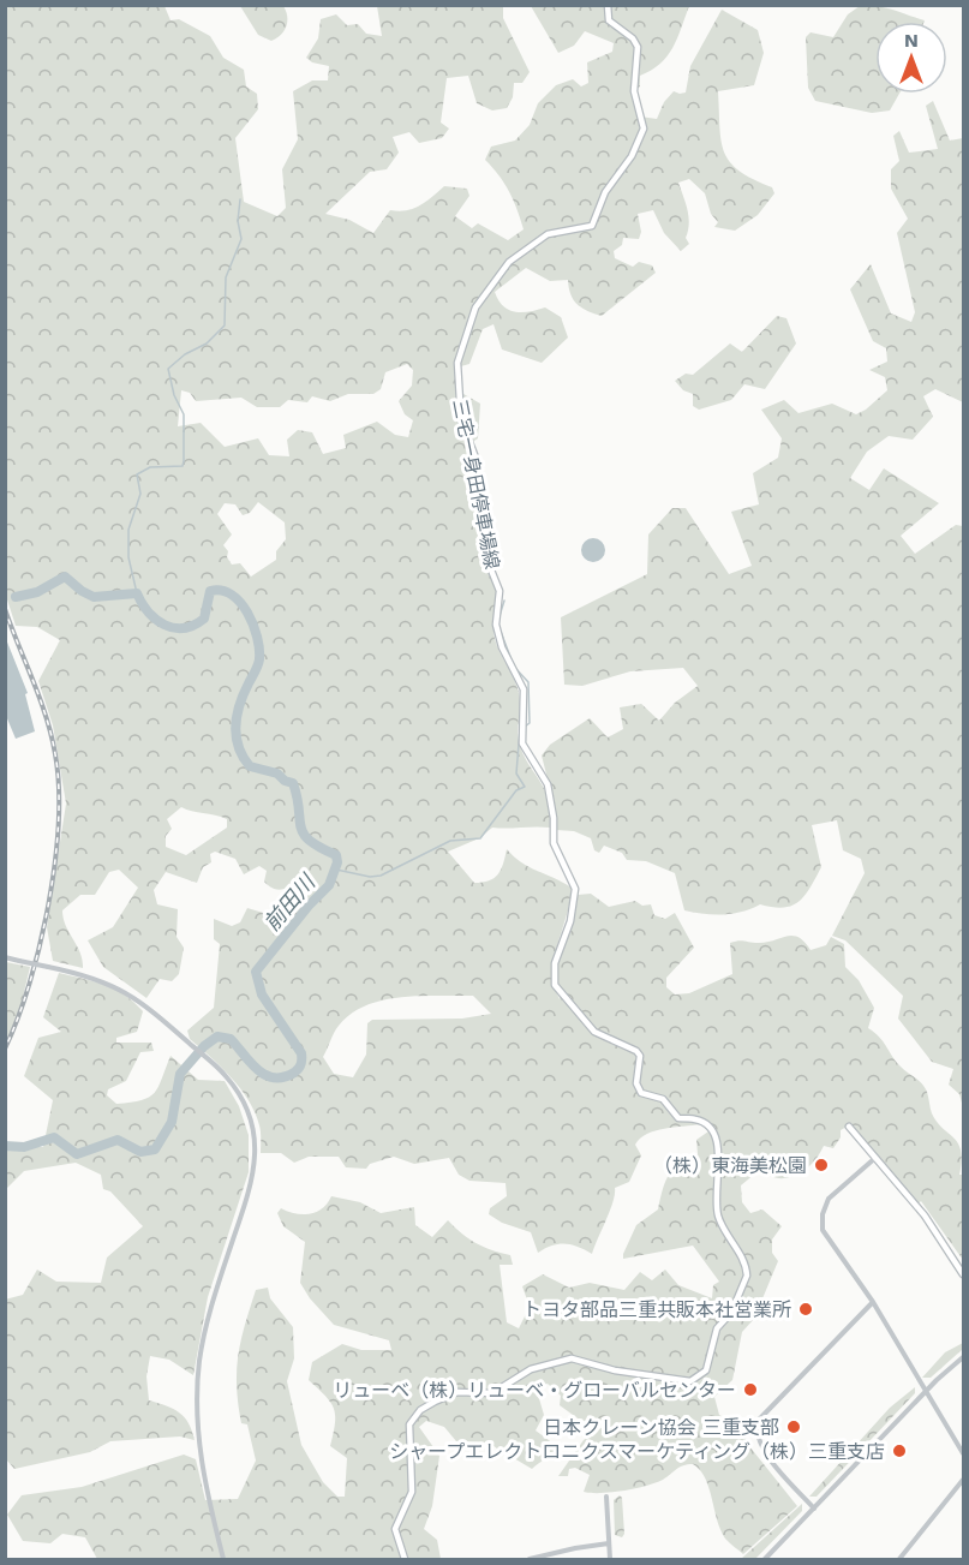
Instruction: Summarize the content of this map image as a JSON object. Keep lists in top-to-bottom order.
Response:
{
  "streets": {
    "main road": ["三宅一身田停車場線"]
  },
  "water": ["前田川"],
  "places": [
    "（株）東海美松園",
    "トヨタ部品三重共販本社営業所",
    "リューベ（株）リューベ・グローバルセンター",
    "日本クレーン協会 三重支部",
    "シャープエレクトロニクスマーケティング（株）三重支店"
  ],
  "north": "top"
}
